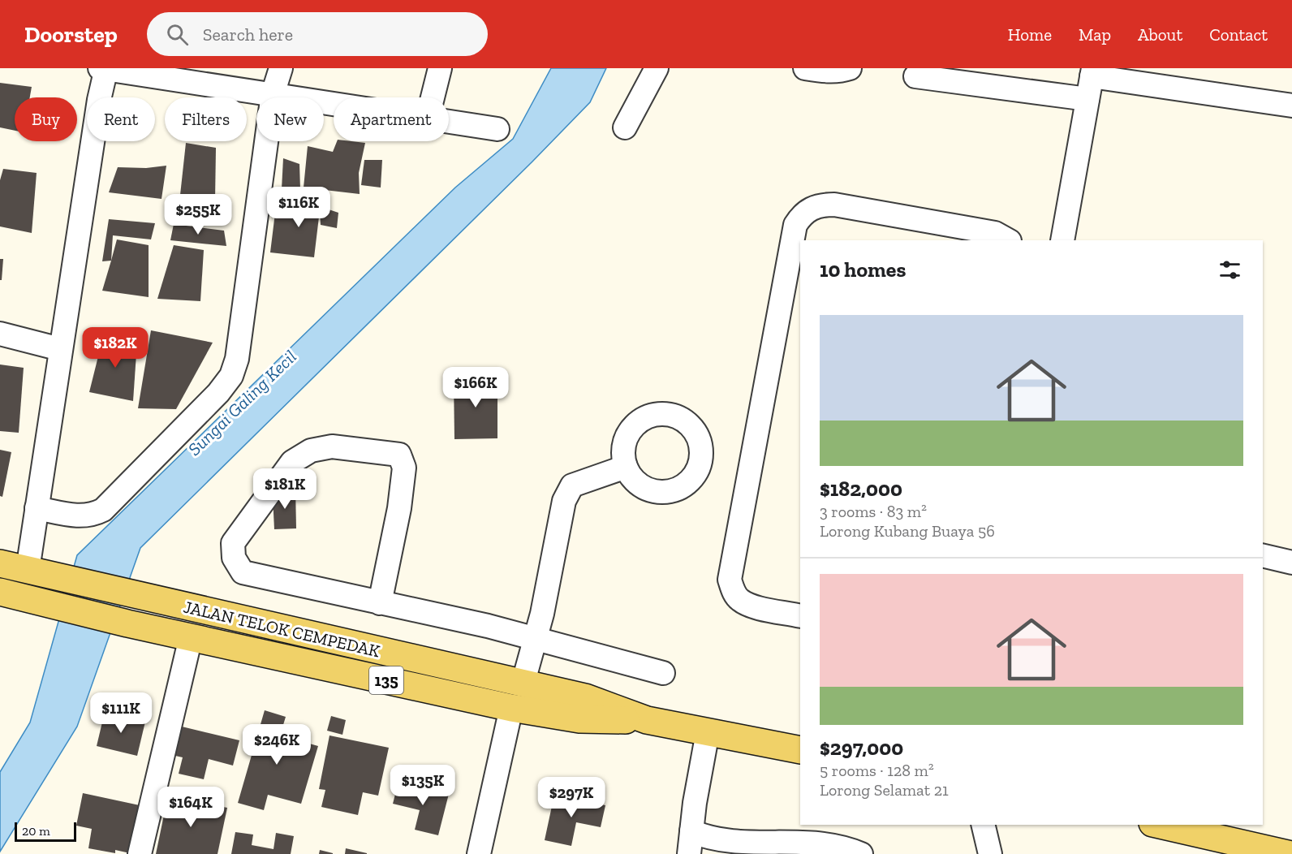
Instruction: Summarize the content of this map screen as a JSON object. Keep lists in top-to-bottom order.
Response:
{
  "streets": {
    "main road": ["JALAN TELOK CEMPEDAK", "135"]
  },
  "water": ["Sungai Galing Kecil"],
  "scale_bar": "20 m",
  "page": {
    "header": "Doorstep",
    "search": "Search here",
    "nav": [
      "Home",
      "Map",
      "About",
      "Contact"
    ],
    "chip": [
      "Buy",
      "Rent",
      "Filters",
      "New",
      "Apartment"
    ],
    "price": [
      "$116K",
      "$255K",
      "$182K",
      "$166K",
      "$181K",
      "$111K",
      "$246K",
      "$135K",
      "$297K",
      "$164K"
    ],
    "heading": "10 homes",
    "list": [
      {
        "name": "$182,000",
        "note": "3 rooms · 83 m² · Lorong Kubang Buaya 56"
      },
      {
        "name": "$297,000",
        "note": "5 rooms · 128 m² · Lorong Selamat 21"
      }
    ],
    "scale": "20 m"
  }
}
